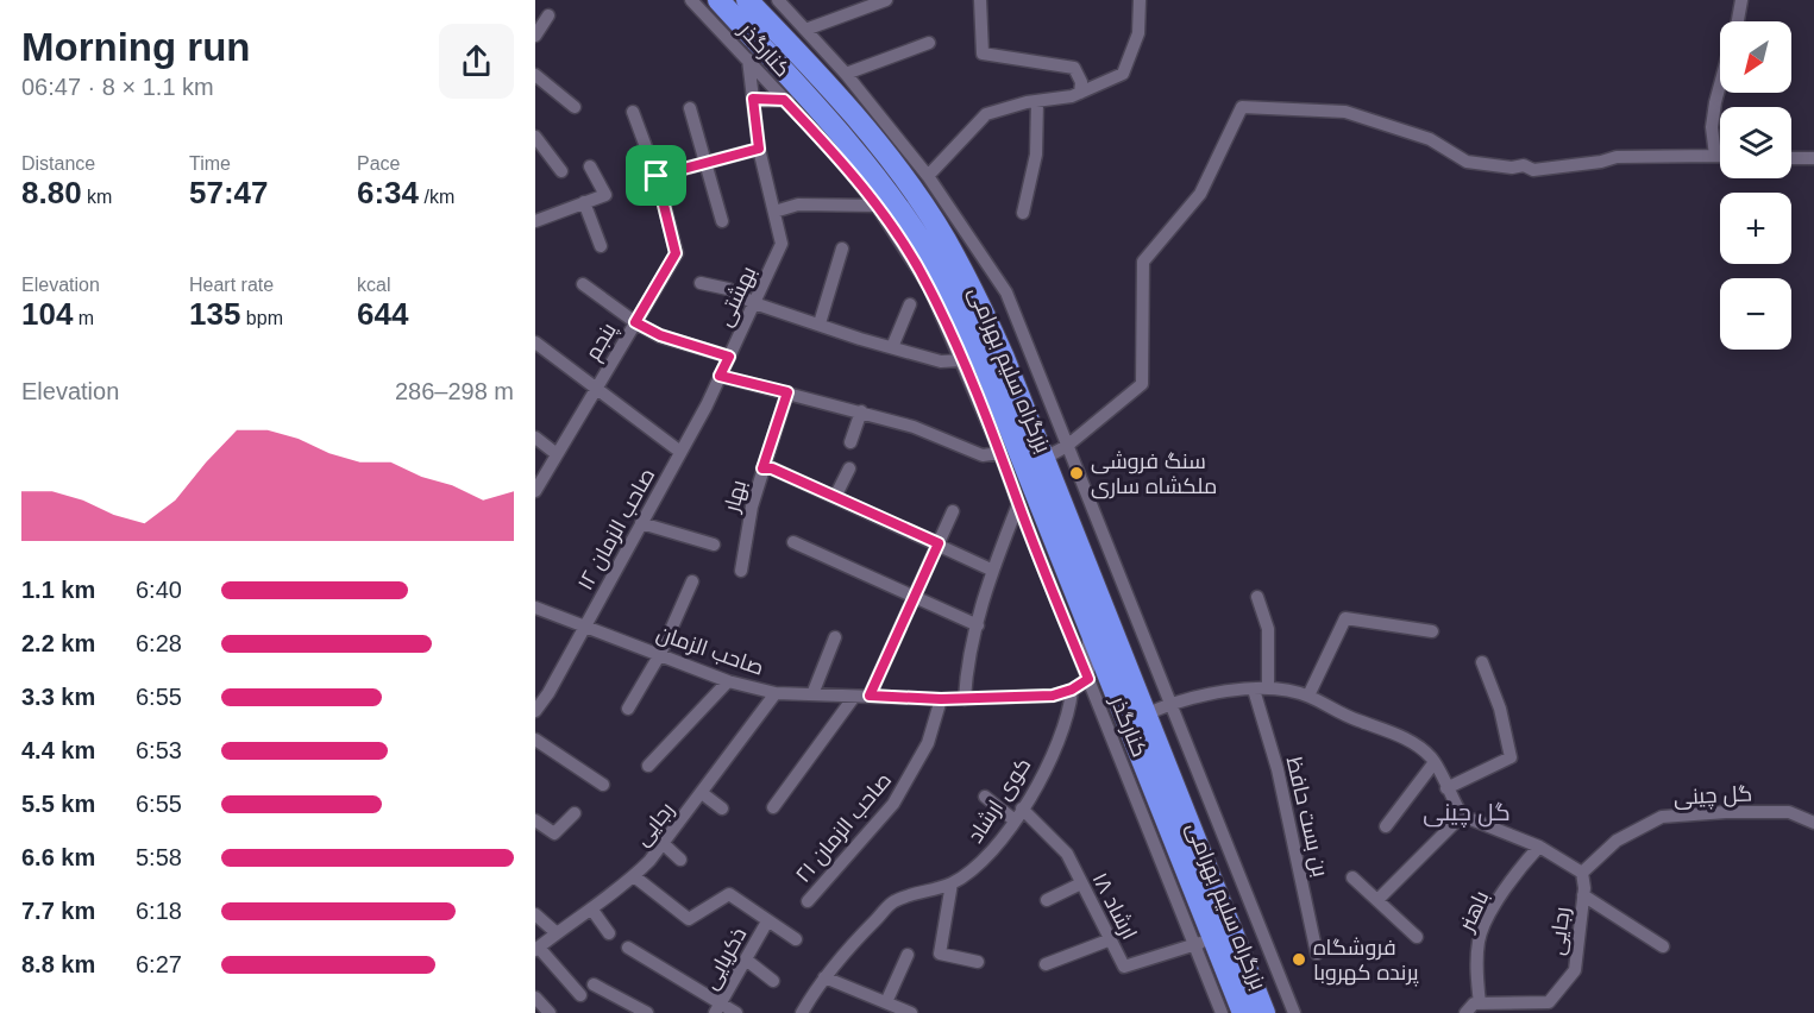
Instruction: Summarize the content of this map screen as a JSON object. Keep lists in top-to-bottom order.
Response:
{
  "streets": {
    "highway": ["بزرگراه سلیم بهرامی"],
    "street": [
      "کنارگذر",
      "بهشتی",
      "پنجم",
      "بهار",
      "صاحب الزمان ۱۲",
      "صاحب الزمان",
      "گل چینی",
      "کوی ارشاد",
      "بن بست حافظ",
      "رجایی",
      "صاحب الزمان ۲۱",
      "ارشاد ۱۸",
      "باهنر",
      "ذکریایی"
    ]
  },
  "crossings": [
    ["کنارگذر", "بزرگراه سلیم بهرامی"],
    ["کنارگذر", "صاحب الزمان"],
    ["کنارگذر", "ارشاد ۱۸"],
    ["بهشتی", "صاحب الزمان ۱۲"],
    ["بزرگراه سلیم بهرامی", "ارشاد ۱۸"],
    ["صاحب الزمان ۱۲", "صاحب الزمان"],
    ["صاحب الزمان", "کوی ارشاد"],
    ["صاحب الزمان", "رجایی"],
    ["صاحب الزمان", "صاحب الزمان ۲۱"],
    ["گل چینی", "رجایی"],
    ["کوی ارشاد", "ارشاد ۱۸"],
    ["رجایی", "باهنر"]
  ],
  "districts": ["گل چینی"],
  "places": ["سنگ فروشی ملکشاه ساری", "فروشگاه پرنده کهروبا"],
  "north": "bottom left",
  "page": {
    "heading": ["Morning run", "06:47 · 8 × 1.1 km"],
    "map_buttons": ["+", "−"],
    "stats": [
      ["Distance", "8.80 km"],
      ["Time", "57:47"],
      ["Pace", "6:34 /km"],
      ["Elevation", "104 m"],
      ["Heart rate", "135 bpm"],
      ["kcal", "644"]
    ],
    "chart": ["Elevation", "286–298 m"],
    "list": [
      {
        "name": "1.1 km",
        "note": "6:40"
      },
      {
        "name": "2.2 km",
        "note": "6:28"
      },
      {
        "name": "3.3 km",
        "note": "6:55"
      },
      {
        "name": "4.4 km",
        "note": "6:53"
      },
      {
        "name": "5.5 km",
        "note": "6:55"
      },
      {
        "name": "6.6 km",
        "note": "5:58"
      },
      {
        "name": "7.7 km",
        "note": "6:18"
      },
      {
        "name": "8.8 km",
        "note": "6:27"
      }
    ]
  }
}
